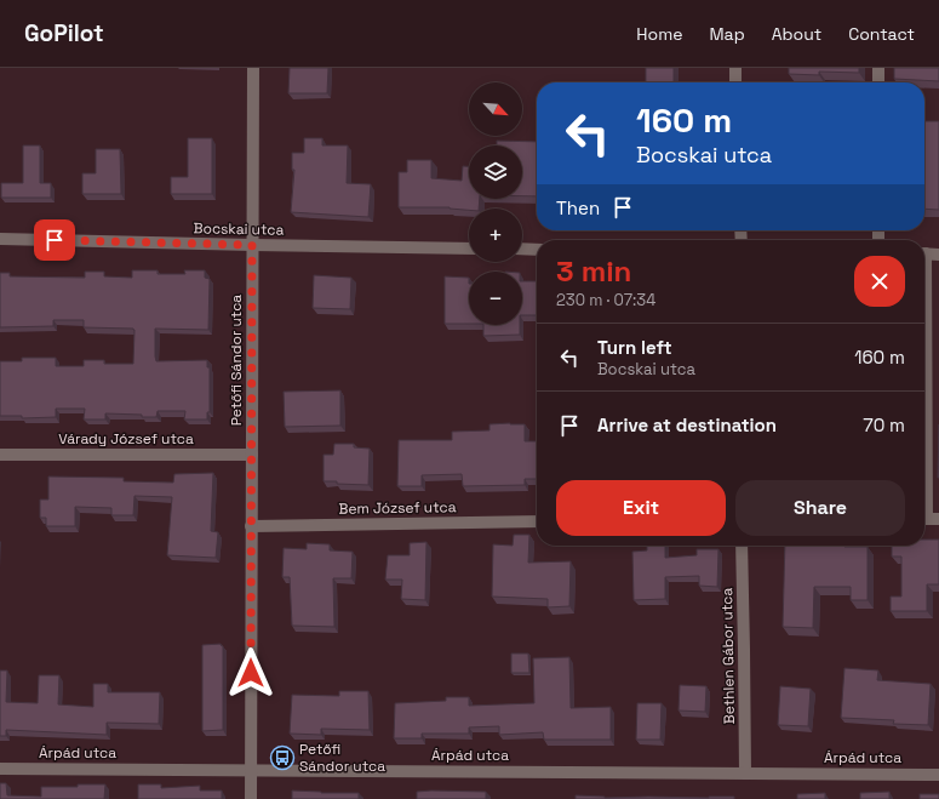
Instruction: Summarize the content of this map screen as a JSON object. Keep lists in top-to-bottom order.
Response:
{
  "streets": {
    "street": [
      "Bocskai utca",
      "Petőfi Sándor utca",
      "Várady József utca",
      "Bem József utca",
      "Bethlen Gábor utca",
      "Árpád utca"
    ]
  },
  "crossings": [
    ["Bocskai utca", "Petőfi Sándor utca"],
    ["Petőfi Sándor utca", "Várady József utca"],
    ["Petőfi Sándor utca", "Bem József utca"],
    ["Petőfi Sándor utca", "Árpád utca"],
    ["Bethlen Gábor utca", "Árpád utca"]
  ],
  "places": {
    "bus stop": ["Petőfi Sándor utca"]
  },
  "north": "bottom right",
  "page": {
    "header": "GoPilot",
    "nav": [
      "Home",
      "Map",
      "About",
      "Contact"
    ],
    "map_buttons": ["+", "−"],
    "turn": ["160 m", "Bocskai utca"],
    "then": "Then",
    "heading": ["3 min", "230 m · 07:34"],
    "list": [
      {
        "name": "Turn left",
        "note": "Bocskai utca",
        "value": "160 m"
      },
      {
        "name": "Arrive at destination",
        "value": "70 m"
      }
    ],
    "buttons": ["Exit", "Share"]
  }
}
